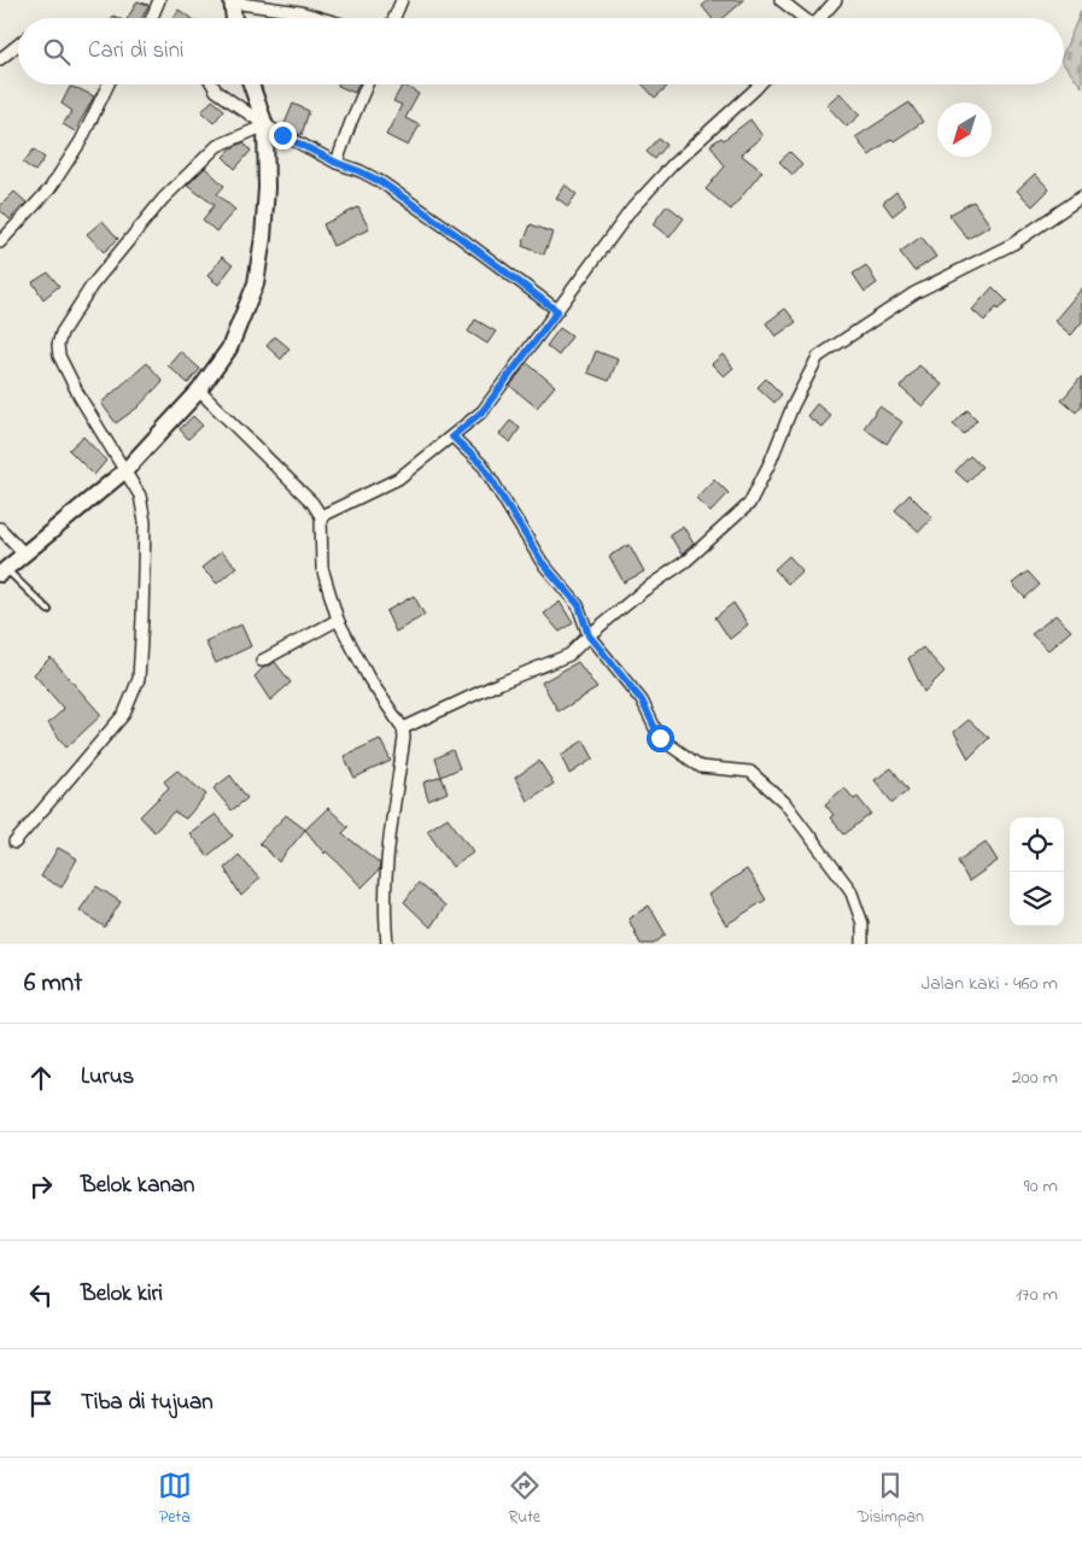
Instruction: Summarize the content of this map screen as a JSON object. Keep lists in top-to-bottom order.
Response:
{
  "north": "bottom left",
  "page": {
    "search": "Cari di sini",
    "heading": ["6 mnt", "Jalan kaki · 460 m"],
    "list": [
      ["Lurus", "200 m"],
      ["Belok kanan", "90 m"],
      ["Belok kiri", "170 m"],
      "Tiba di tujuan"
    ],
    "nav": ["Peta", "Rute", "Disimpan"]
  }
}
